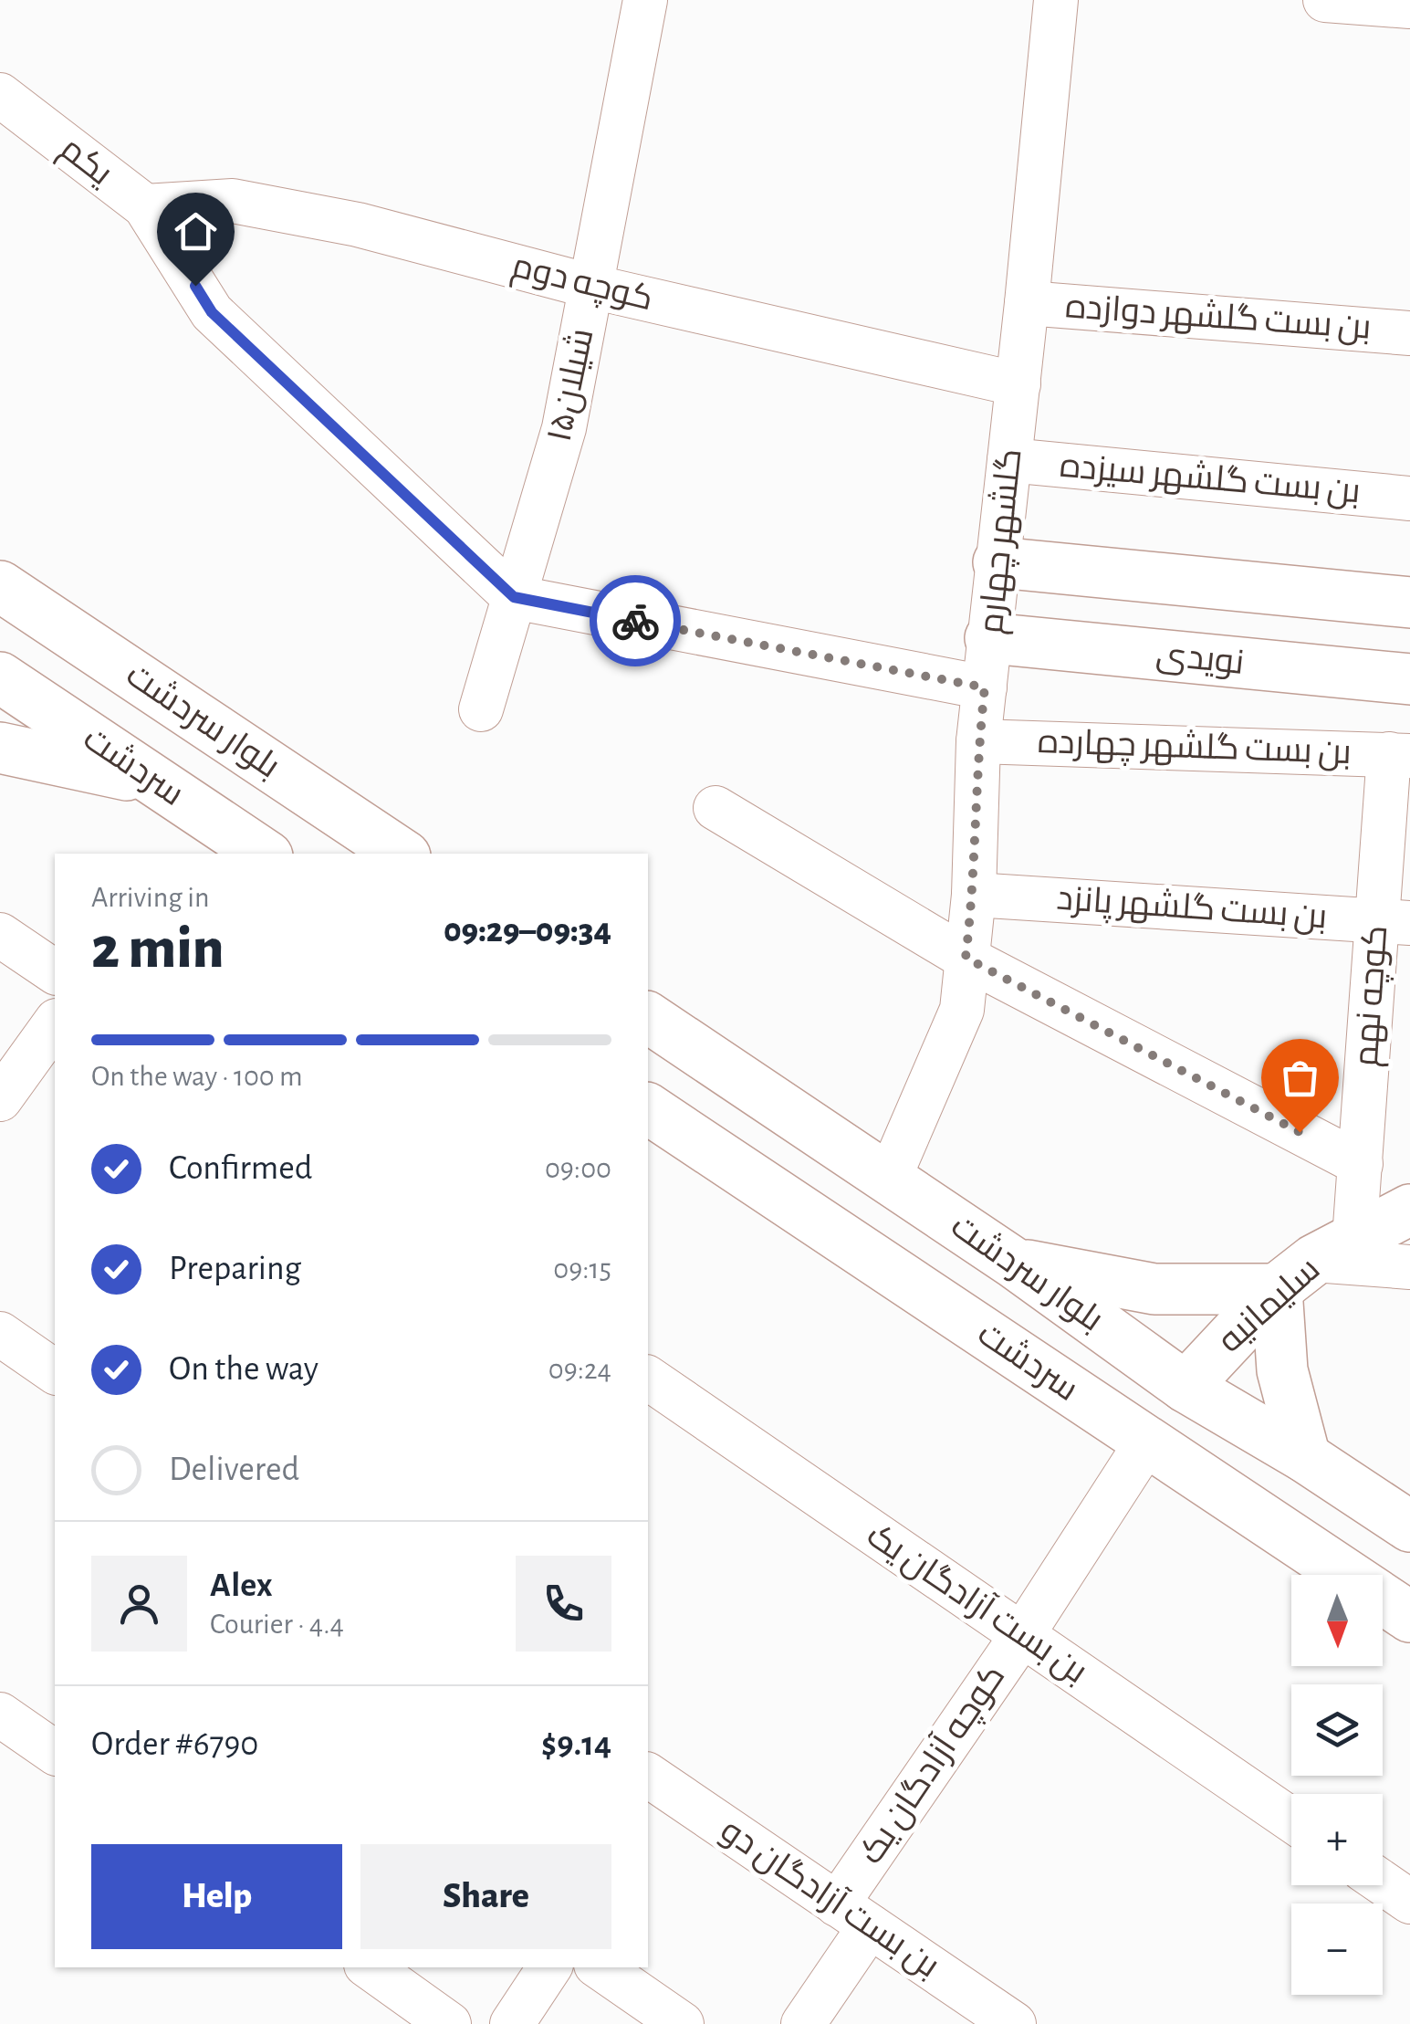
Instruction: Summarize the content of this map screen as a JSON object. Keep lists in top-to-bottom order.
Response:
{
  "streets": {
    "main road": [
      "نویدی",
      "بلوار سردشت",
      "سردشت",
      "سلیمانیه"
    ],
    "street": [
      "یکم",
      "کوچه دوم",
      "بن بست گلشهر دوازده",
      "شیلان۱۵",
      "بن بست گلشهر سیزده",
      "گلشهر چهارم",
      "بن بست گلشهر چهارده",
      "بن بست گلشهر پانزد",
      "کوچه نهم",
      "بن بست آزادگان یک",
      "کوچه آزادگان یک",
      "بن بست آزادگان دو"
    ]
  },
  "crossings": [
    ["یکم", "کوچه دوم"],
    ["یکم", "شیلان۱۵"],
    ["کوچه دوم", "شیلان۱۵"],
    ["کوچه دوم", "گلشهر چهارم"],
    ["بن بست گلشهر دوازده", "گلشهر چهارم"],
    ["بن بست گلشهر سیزده", "گلشهر چهارم"],
    ["گلشهر چهارم", "نویدی"],
    ["گلشهر چهارم", "بلوار سردشت"],
    ["گلشهر چهارم", "بن بست گلشهر چهارده"],
    ["گلشهر چهارم", "بن بست گلشهر پانزد"],
    ["بلوار سردشت", "سلیمانیه"],
    ["بن بست گلشهر چهارده", "کوچه نهم"],
    ["سردشت", "سلیمانیه"],
    ["سردشت", "کوچه آزادگان یک"],
    ["بن بست گلشهر پانزد", "کوچه نهم"],
    ["کوچه نهم", "سلیمانیه"],
    ["سلیمانیه", "کوچه آزادگان یک"],
    ["بن بست آزادگان یک", "کوچه آزادگان یک"],
    ["کوچه آزادگان یک", "بن بست آزادگان دو"]
  ],
  "north": "bottom",
  "page": {
    "heading": ["2 min", "Arriving in", "09:29–09:34"],
    "panel": [
      "Alex",
      "Courier · 4.4",
      "Order #6790",
      "$9.14"
    ],
    "bar": "On the way · 100 m",
    "list": [
      ["Confirmed", "09:00"],
      ["Preparing", "09:15"],
      ["On the way", "09:24"],
      "Delivered"
    ],
    "map_buttons": ["+", "−"],
    "buttons": ["Help", "Share"]
  }
}
